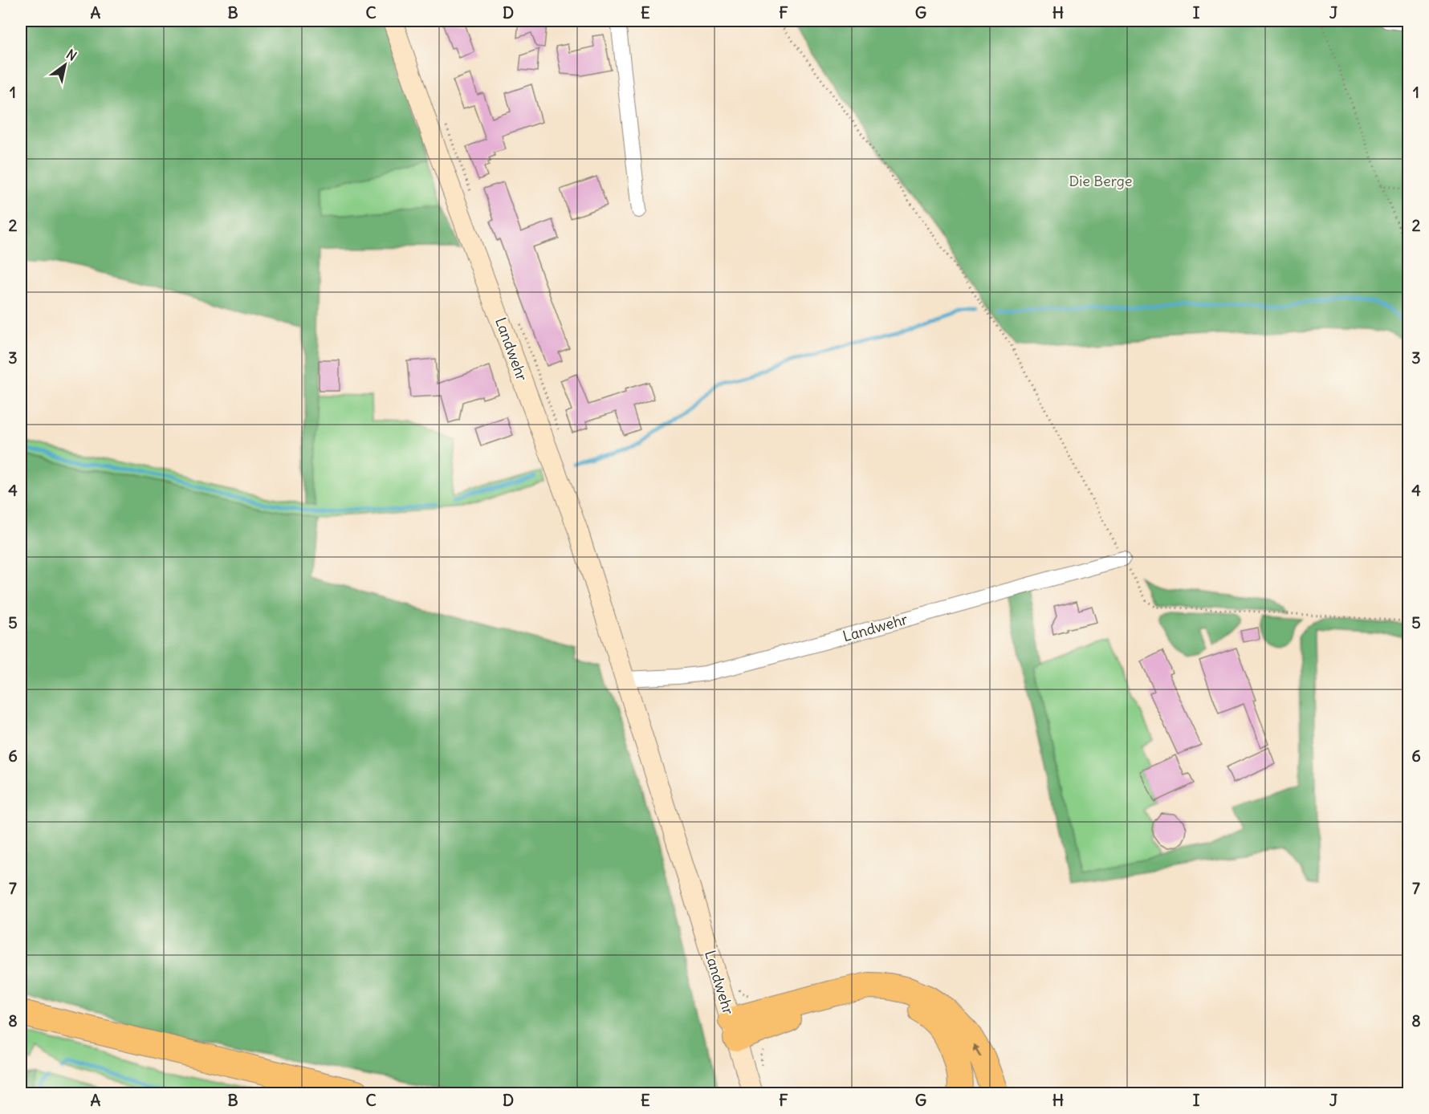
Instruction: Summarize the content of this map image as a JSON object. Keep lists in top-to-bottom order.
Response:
{
  "streets": {
    "main road": ["Landwehr"]
  },
  "parks": ["Die Berge"],
  "north": "top right",
  "grid": {
    "columns": [
      "A",
      "B",
      "C",
      "D",
      "E",
      "F",
      "G",
      "H",
      "I",
      "J"
    ],
    "rows": [
      "1",
      "2",
      "3",
      "4",
      "5",
      "6",
      "7",
      "8"
    ]
  }
}
